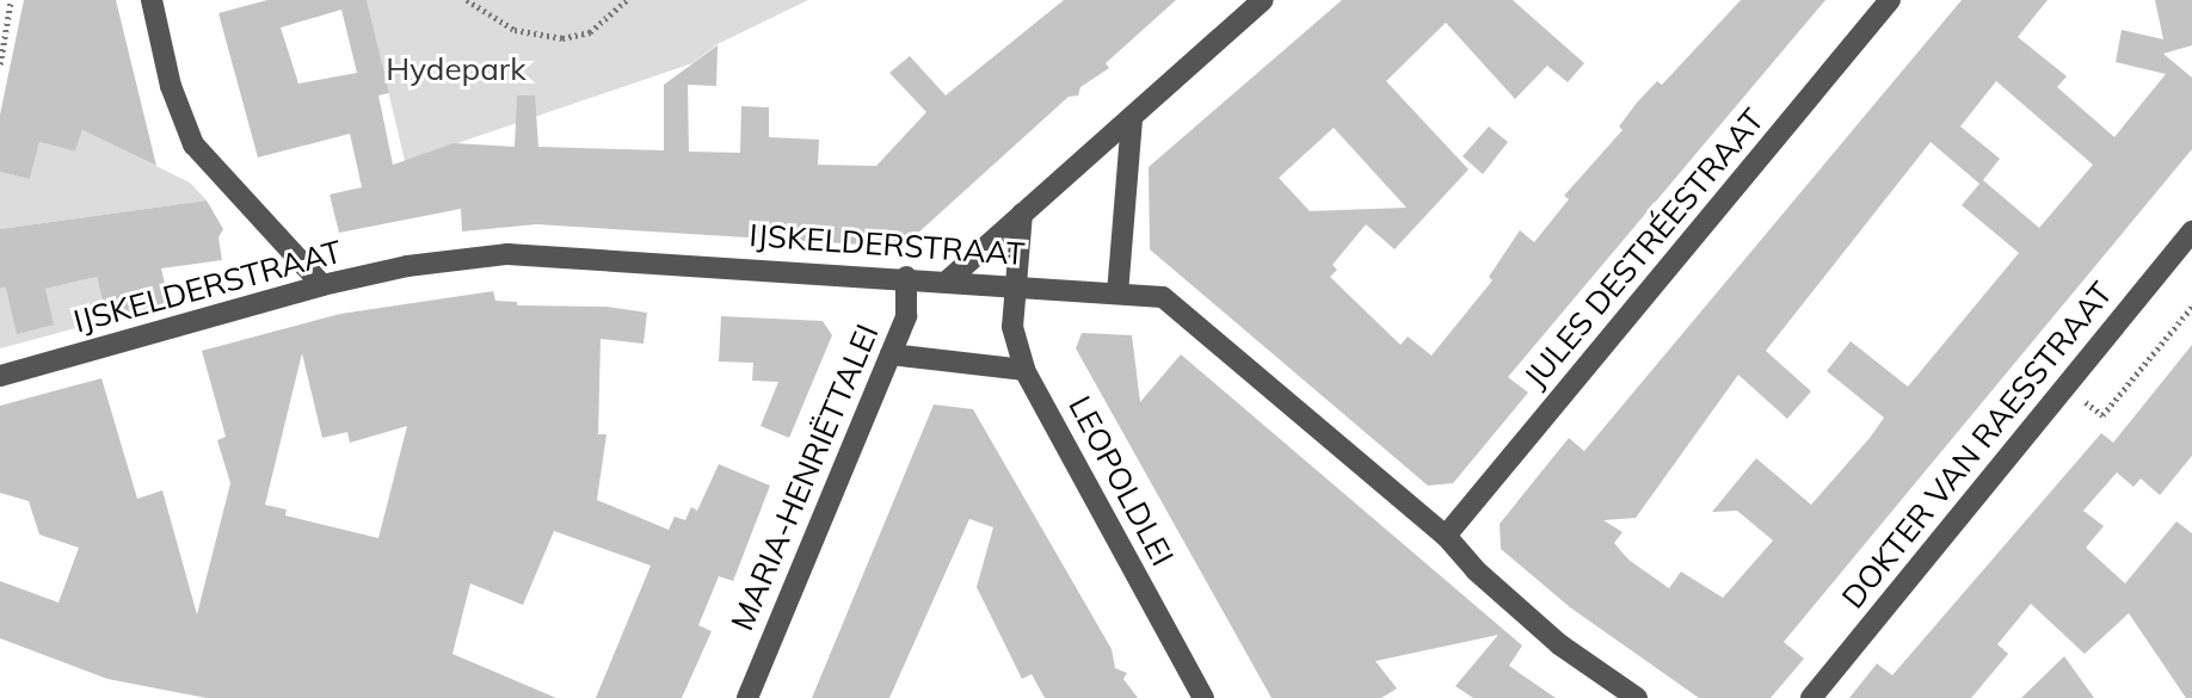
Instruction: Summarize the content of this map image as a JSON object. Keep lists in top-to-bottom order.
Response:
{
  "streets": {
    "street": [
      "IJSKELDERSTRAAT",
      "JULES DESTRÉESTRAAT",
      "DOKTER VAN RAESSTRAAT",
      "MARIA-HENRIËTTALEI",
      "LEOPOLDLEI"
    ]
  },
  "crossings": [
    ["IJSKELDERSTRAAT", "JULES DESTRÉESTRAAT"],
    ["IJSKELDERSTRAAT", "MARIA-HENRIËTTALEI"],
    ["IJSKELDERSTRAAT", "LEOPOLDLEI"]
  ],
  "parks": ["Hydepark"]
}
